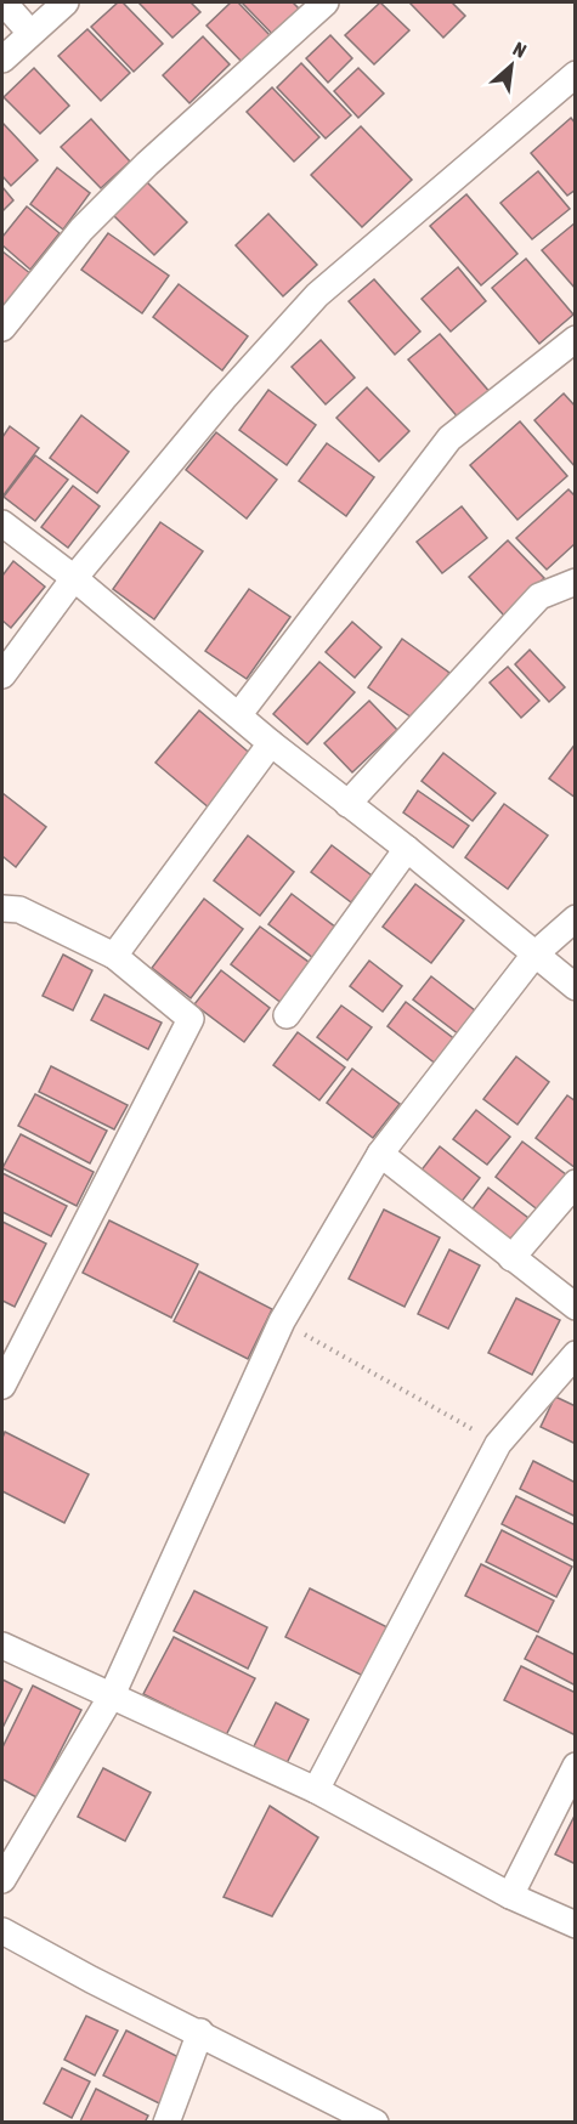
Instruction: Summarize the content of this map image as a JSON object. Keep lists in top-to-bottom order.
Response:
{
  "north": "top right"
}
